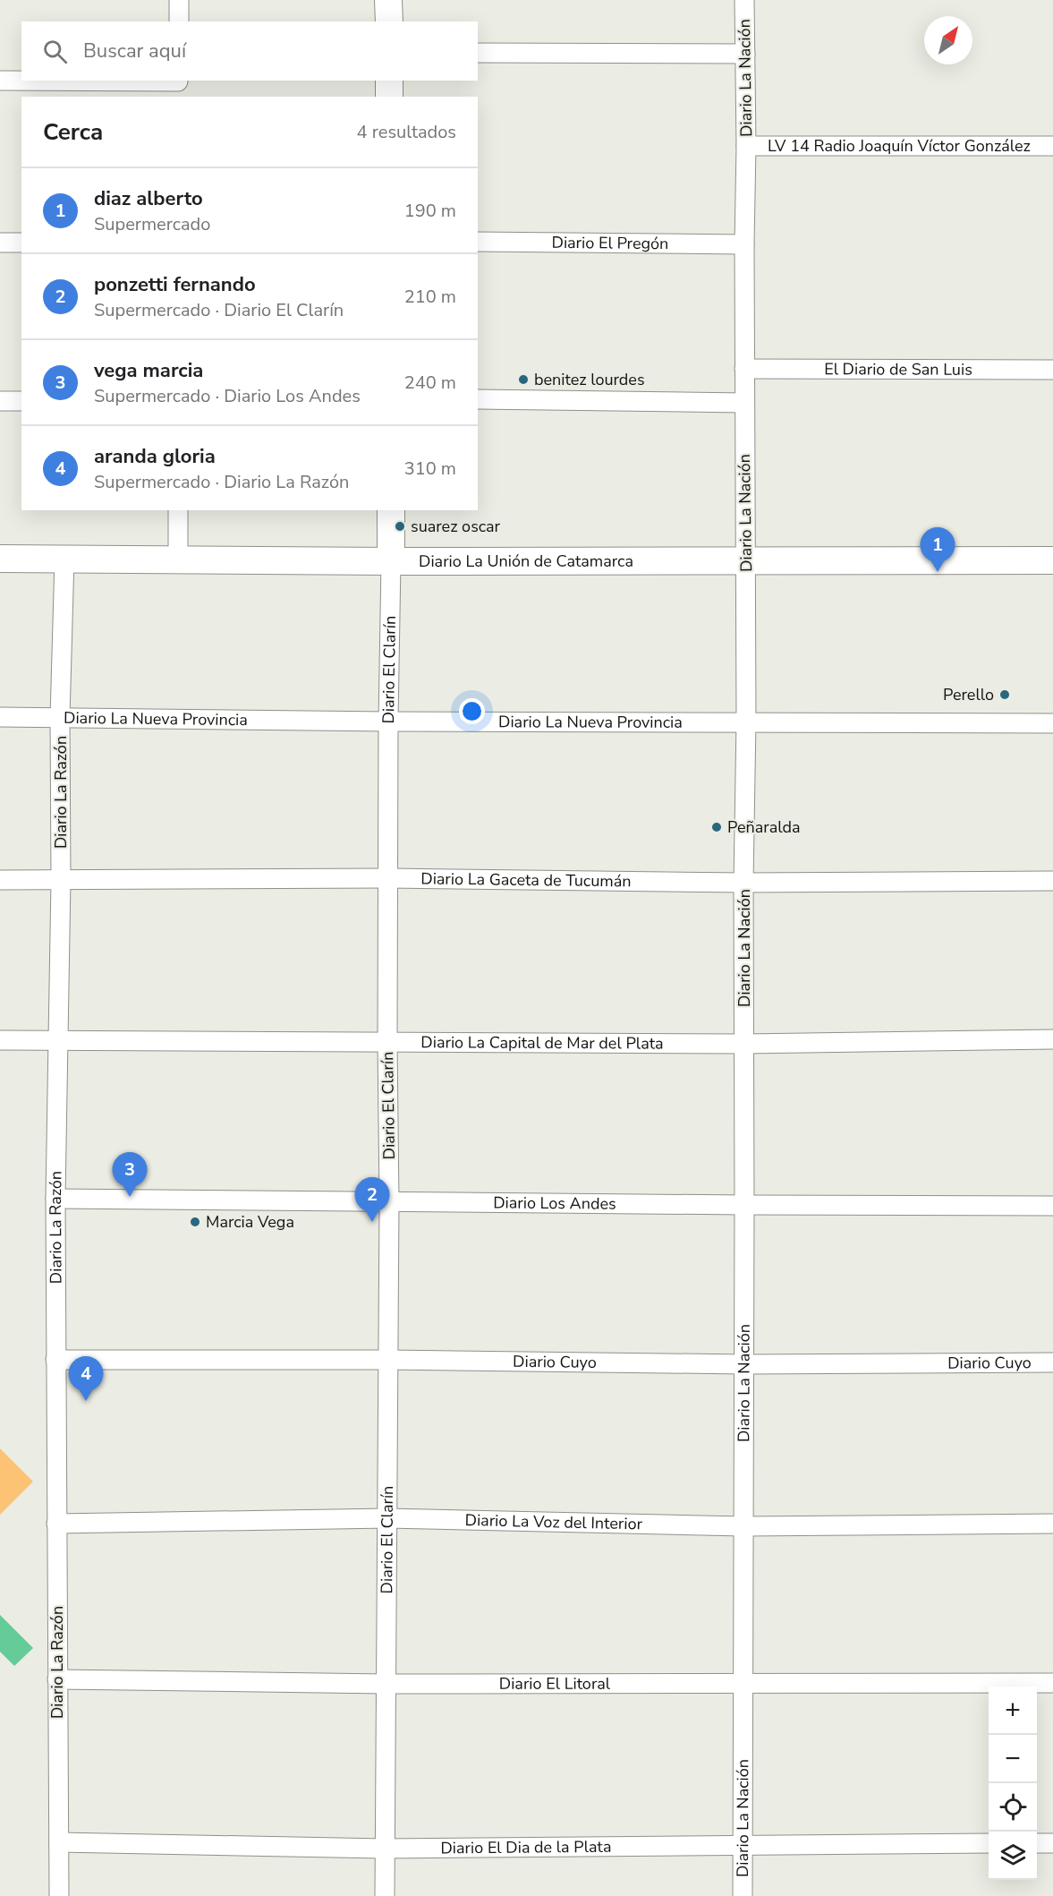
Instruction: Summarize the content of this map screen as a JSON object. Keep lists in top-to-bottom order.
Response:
{
  "streets": {
    "street": [
      "Diario La Nación",
      "LV 14 Radio Joaquín Víctor González",
      "Diario El Pregón",
      "El Diario de San Luis",
      "Diario La Unión de Catamarca",
      "Diario El Clarín",
      "Diario La Nueva Provincia",
      "Diario La Razón",
      "Diario La Gaceta de Tucumán",
      "Diario La Capital de Mar del Plata",
      "Diario Los Andes",
      "Diario Cuyo",
      "Diario La Voz del Interior",
      "Diario El Litoral",
      "Diario El Dia de la Plata"
    ]
  },
  "crossings": [
    ["Diario La Nación", "LV 14 Radio Joaquín Víctor González"],
    ["Diario La Nación", "Diario El Pregón"],
    ["Diario La Nación", "El Diario de San Luis"],
    ["Diario La Nación", "Diario La Unión de Catamarca"],
    ["Diario La Nación", "Diario La Nueva Provincia"],
    ["Diario La Nación", "Diario La Gaceta de Tucumán"],
    ["Diario La Nación", "Diario La Capital de Mar del Plata"],
    ["Diario La Nación", "Diario Los Andes"],
    ["Diario La Nación", "Diario Cuyo"],
    ["Diario La Nación", "Diario La Voz del Interior"],
    ["Diario La Nación", "Diario El Litoral"],
    ["Diario La Nación", "Diario El Dia de la Plata"],
    ["Diario La Unión de Catamarca", "Diario El Clarín"],
    ["Diario La Unión de Catamarca", "Diario La Razón"],
    ["Diario El Clarín", "Diario La Nueva Provincia"],
    ["Diario El Clarín", "Diario La Gaceta de Tucumán"],
    ["Diario El Clarín", "Diario La Capital de Mar del Plata"],
    ["Diario El Clarín", "Diario Los Andes"],
    ["Diario El Clarín", "Diario Cuyo"],
    ["Diario El Clarín", "Diario La Voz del Interior"],
    ["Diario El Clarín", "Diario El Litoral"],
    ["Diario El Clarín", "Diario El Dia de la Plata"],
    ["Diario La Nueva Provincia", "Diario La Razón"],
    ["Diario La Razón", "Diario La Gaceta de Tucumán"],
    ["Diario La Razón", "Diario La Capital de Mar del Plata"],
    ["Diario La Razón", "Diario Los Andes"],
    ["Diario La Razón", "Diario Cuyo"],
    ["Diario La Razón", "Diario La Voz del Interior"],
    ["Diario La Razón", "Diario El Litoral"],
    ["Diario La Razón", "Diario El Dia de la Plata"]
  ],
  "places": [
    "benitez lourdes",
    "suarez oscar",
    "Perello",
    "Peñaralda",
    "Marcia Vega"
  ],
  "north": "top right",
  "page": {
    "search": "Buscar aquí",
    "heading": ["Cerca", "4 resultados"],
    "list": [
      {
        "mark": "1",
        "name": "diaz alberto",
        "note": "Supermercado",
        "value": "190 m"
      },
      {
        "mark": "2",
        "name": "ponzetti fernando",
        "note": "Supermercado · Diario El Clarín",
        "value": "210 m"
      },
      {
        "mark": "3",
        "name": "vega marcia",
        "note": "Supermercado · Diario Los Andes",
        "value": "240 m"
      },
      {
        "mark": "4",
        "name": "aranda gloria",
        "note": "Supermercado · Diario La Razón",
        "value": "310 m"
      }
    ],
    "pins": [
      "1",
      "3",
      "2",
      "4"
    ],
    "map_buttons": ["+", "−"]
  }
}
